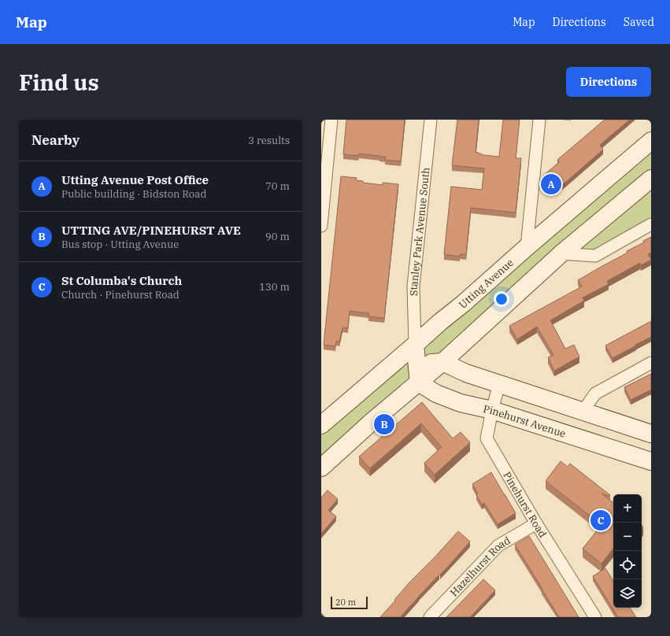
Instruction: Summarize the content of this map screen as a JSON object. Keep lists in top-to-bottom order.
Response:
{
  "streets": {
    "street": [
      "Stanley Park Avenue South",
      "Utting Avenue",
      "Pinehurst Avenue",
      "Pinehurst Road",
      "Hazelhurst Road"
    ]
  },
  "crossings": [
    ["Stanley Park Avenue South", "Utting Avenue"],
    ["Pinehurst Avenue", "Pinehurst Road"],
    ["Pinehurst Road", "Hazelhurst Road"]
  ],
  "scale_bar": "20 m",
  "page": {
    "header": "Map",
    "nav": ["Map", "Directions", "Saved"],
    "buttons": "Directions",
    "title": "Find us",
    "heading": ["Nearby", "3 results"],
    "list": [
      {
        "mark": "A",
        "name": "Utting Avenue Post Office",
        "note": "Public building · Bidston Road",
        "value": "70 m"
      },
      {
        "mark": "B",
        "name": "UTTING AVE/PINEHURST AVE",
        "note": "Bus stop · Utting Avenue",
        "value": "90 m"
      },
      {
        "mark": "C",
        "name": "St Columba's Church",
        "note": "Church · Pinehurst Road",
        "value": "130 m"
      }
    ],
    "pins": ["A", "B", "C"],
    "map_buttons": ["+", "−"],
    "scale": "20 m"
  }
}
